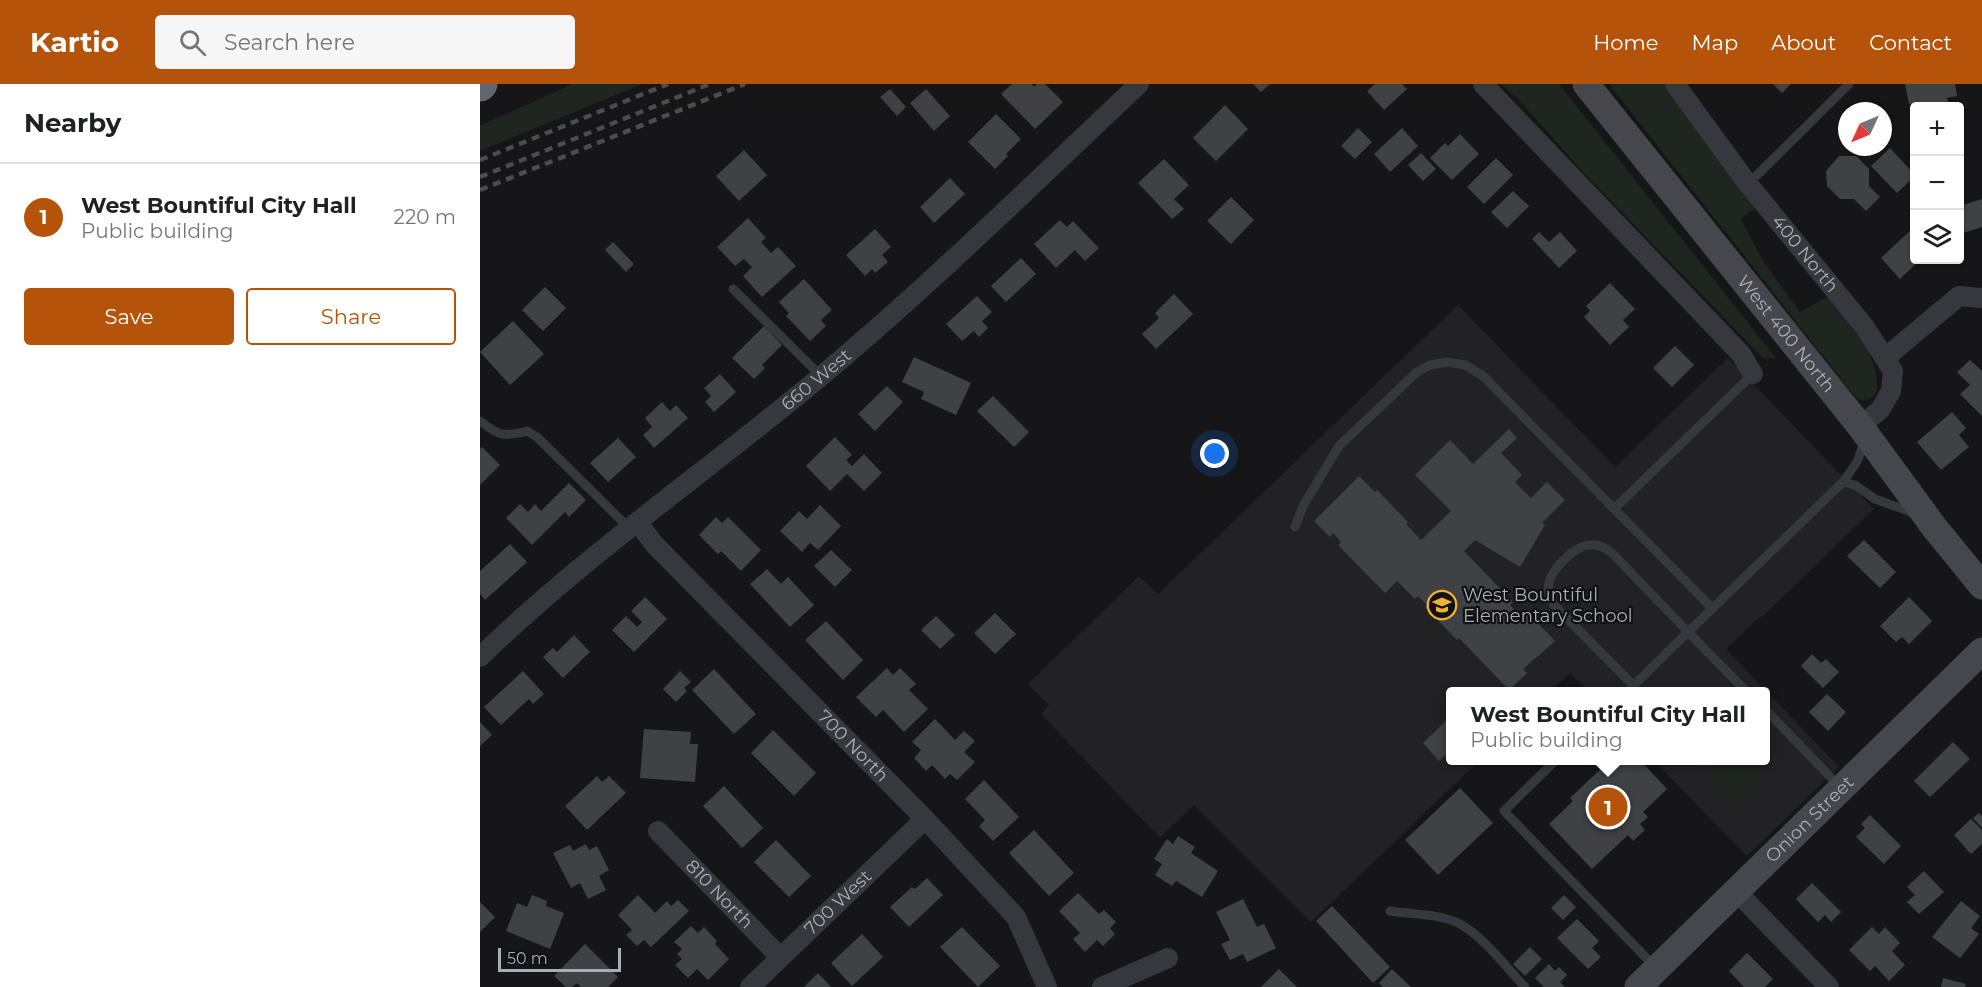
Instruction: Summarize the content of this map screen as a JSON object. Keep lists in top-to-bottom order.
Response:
{
  "streets": {
    "street": [
      "400 North",
      "West 400 North",
      "660 West",
      "700 North",
      "Onion Street",
      "810 North",
      "700 West"
    ]
  },
  "crossings": [
    ["400 North", "West 400 North"],
    ["660 West", "700 North"],
    ["700 North", "700 West"],
    ["810 North", "700 West"]
  ],
  "places": {
    "school or university": ["West Bountiful Elementary School"]
  },
  "scale_bar": "50 m",
  "north": "bottom left",
  "page": {
    "header": "Kartio",
    "search": "Search here",
    "nav": [
      "Home",
      "Map",
      "About",
      "Contact"
    ],
    "heading": "Nearby",
    "map_buttons": ["+", "−"],
    "list": [
      {
        "mark": "1",
        "name": "West Bountiful City Hall",
        "note": "Public building",
        "value": "220 m"
      }
    ],
    "buttons": ["Save", "Share"],
    "popup": ["West Bountiful City Hall", "Public building"],
    "pins": "1",
    "scale": "50 m"
  }
}
